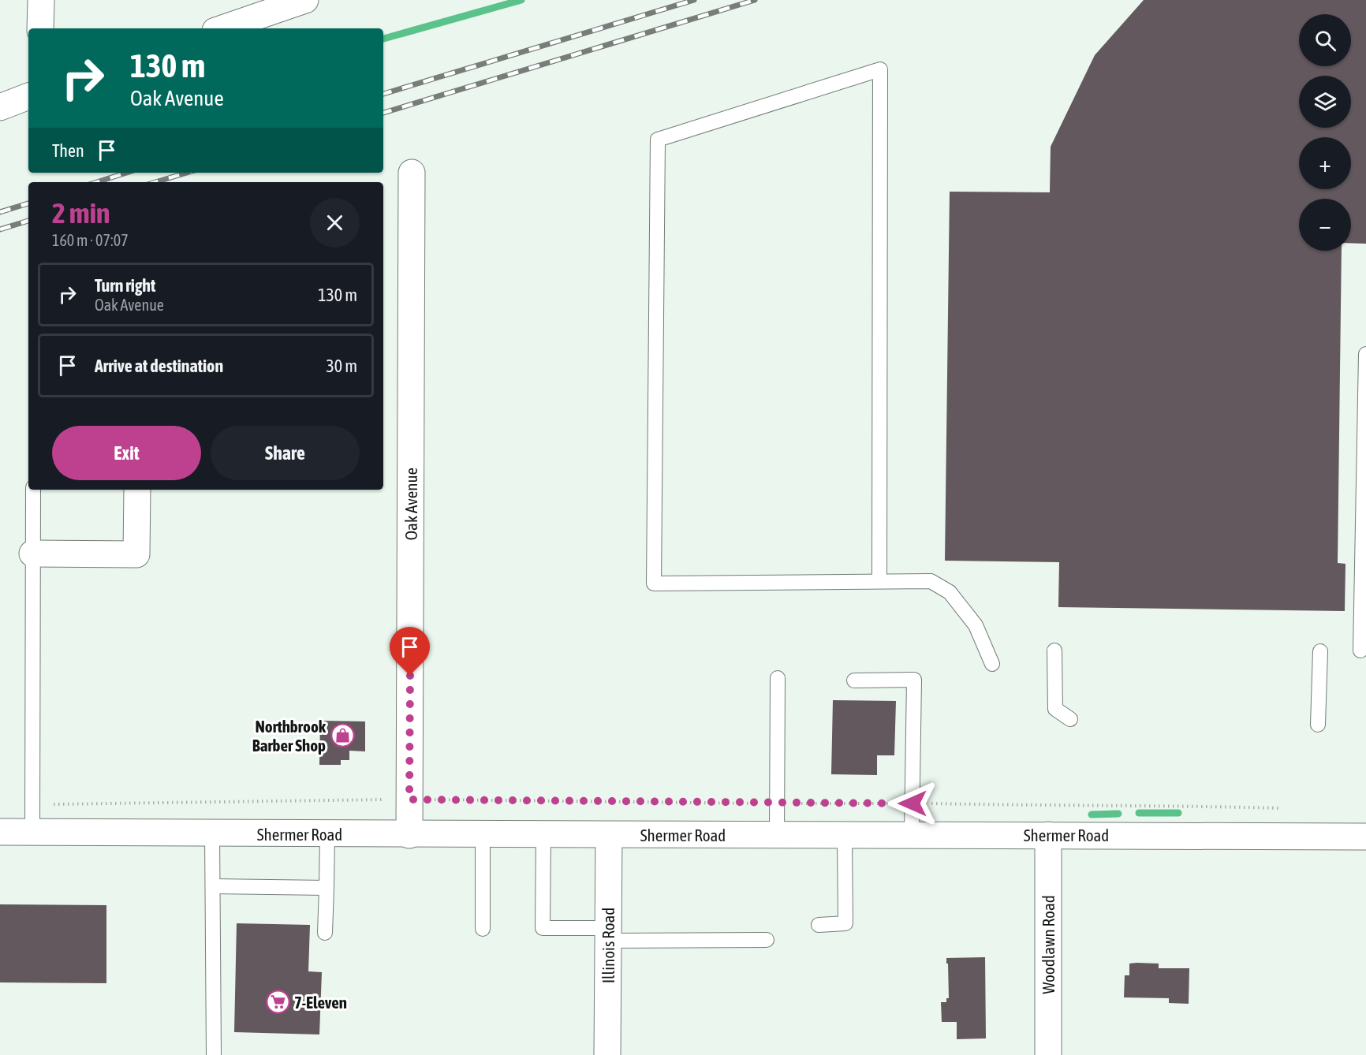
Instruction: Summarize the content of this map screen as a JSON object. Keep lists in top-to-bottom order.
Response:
{
  "streets": {
    "street": [
      "Oak Avenue",
      "Shermer Road",
      "Woodlawn Road",
      "Illinois Road"
    ]
  },
  "crossings": [
    ["Oak Avenue", "Shermer Road"],
    ["Shermer Road", "Woodlawn Road"],
    ["Shermer Road", "Illinois Road"]
  ],
  "places": {
    "shop": ["Northbrook Barber Shop"],
    "supermarket": ["7-Eleven"]
  },
  "page": {
    "map_buttons": ["+", "−"],
    "turn": ["130 m", "Oak Avenue"],
    "then": "Then",
    "heading": ["2 min", "160 m · 07:07"],
    "list": [
      {
        "name": "Turn right",
        "note": "Oak Avenue",
        "value": "130 m"
      },
      {
        "name": "Arrive at destination",
        "value": "30 m"
      }
    ],
    "buttons": ["Exit", "Share"]
  }
}
